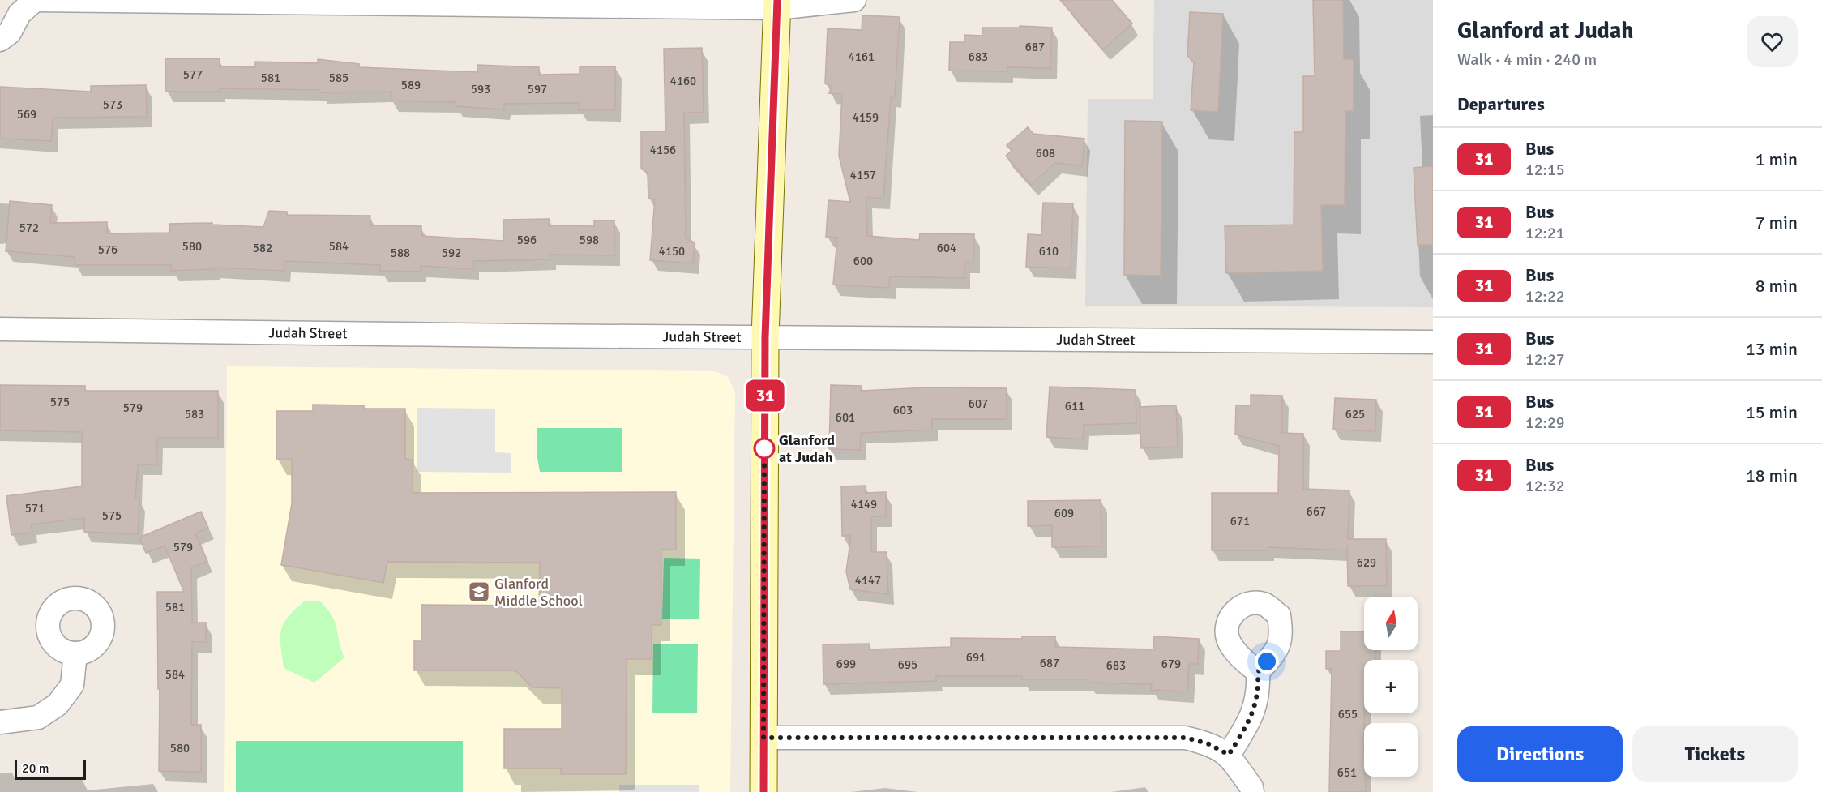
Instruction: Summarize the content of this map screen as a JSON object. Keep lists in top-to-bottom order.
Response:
{
  "streets": {
    "street": ["Judah Street"]
  },
  "places": {
    "other": ["Glanford at Judah"],
    "school or university": ["Glanford Middle School"]
  },
  "lines": ["bus line 31"],
  "house_numbers": [
    "687",
    "4161",
    "683",
    "577",
    "581",
    "585",
    "4160",
    "589",
    "593",
    "597",
    "573",
    "569",
    "4159",
    "4156",
    "608",
    "4157",
    "572",
    "596",
    "598",
    "580",
    "584",
    "582",
    "604",
    "576",
    "4150",
    "610",
    "588",
    "592",
    "600",
    "575",
    "607",
    "611",
    "579",
    "603",
    "583",
    "625",
    "601",
    "4149",
    "571",
    "667",
    "609",
    "575",
    "671",
    "579",
    "629",
    "4147",
    "581",
    "691",
    "687",
    "699",
    "679",
    "695",
    "683",
    "584",
    "655",
    "580",
    "651"
  ],
  "scale_bar": "20 m",
  "north": "top",
  "page": {
    "on_map": "31",
    "heading": [
      ["Glanford at Judah", "Walk · 4 min · 240 m"],
      "Departures"
    ],
    "list": [
      {
        "mark": "31",
        "name": "Bus",
        "note": "12:15",
        "value": "1 min"
      },
      {
        "mark": "31",
        "name": "Bus",
        "note": "12:21",
        "value": "7 min"
      },
      {
        "mark": "31",
        "name": "Bus",
        "note": "12:22",
        "value": "8 min"
      },
      {
        "mark": "31",
        "name": "Bus",
        "note": "12:27",
        "value": "13 min"
      },
      {
        "mark": "31",
        "name": "Bus",
        "note": "12:29",
        "value": "15 min"
      },
      {
        "mark": "31",
        "name": "Bus",
        "note": "12:32",
        "value": "18 min"
      }
    ],
    "map_buttons": ["+", "−"],
    "buttons": ["Directions", "Tickets"],
    "scale": "20 m"
  }
}
